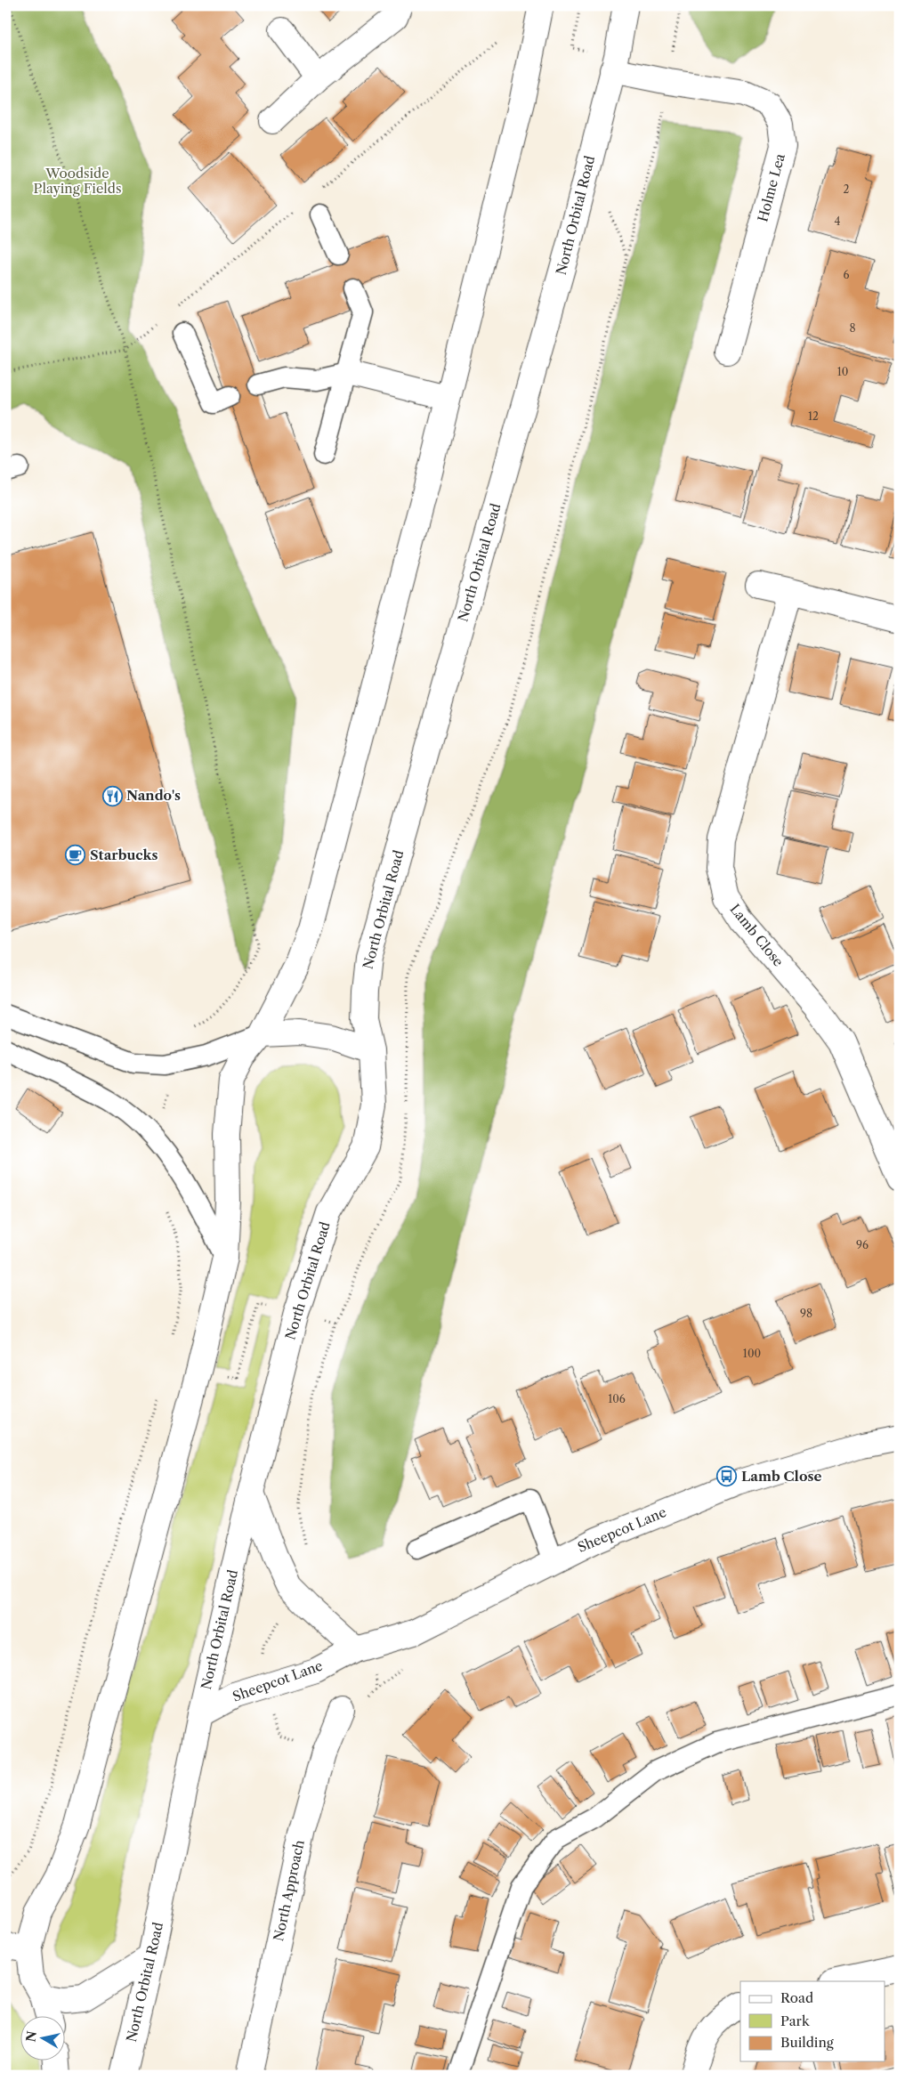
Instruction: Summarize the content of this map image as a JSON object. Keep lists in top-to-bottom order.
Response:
{
  "streets": {
    "main road": [
      "Holme Lea",
      "North Orbital Road",
      "Lamb Close",
      "Sheepcot Lane",
      "North Approach"
    ]
  },
  "crossings": [
    ["Holme Lea", "North Orbital Road"],
    ["North Orbital Road", "Sheepcot Lane"]
  ],
  "parks": ["Woodside Playing Fields"],
  "places": {
    "restaurant": ["Nando's"],
    "cafe": ["Starbucks"],
    "bus stop": ["Lamb Close"]
  },
  "house_numbers": [
    "2",
    "4",
    "6",
    "8",
    "10",
    "12",
    "96",
    "98",
    "100",
    "106"
  ],
  "legend": ["Road", "Park", "Building"],
  "north": "left"
}
